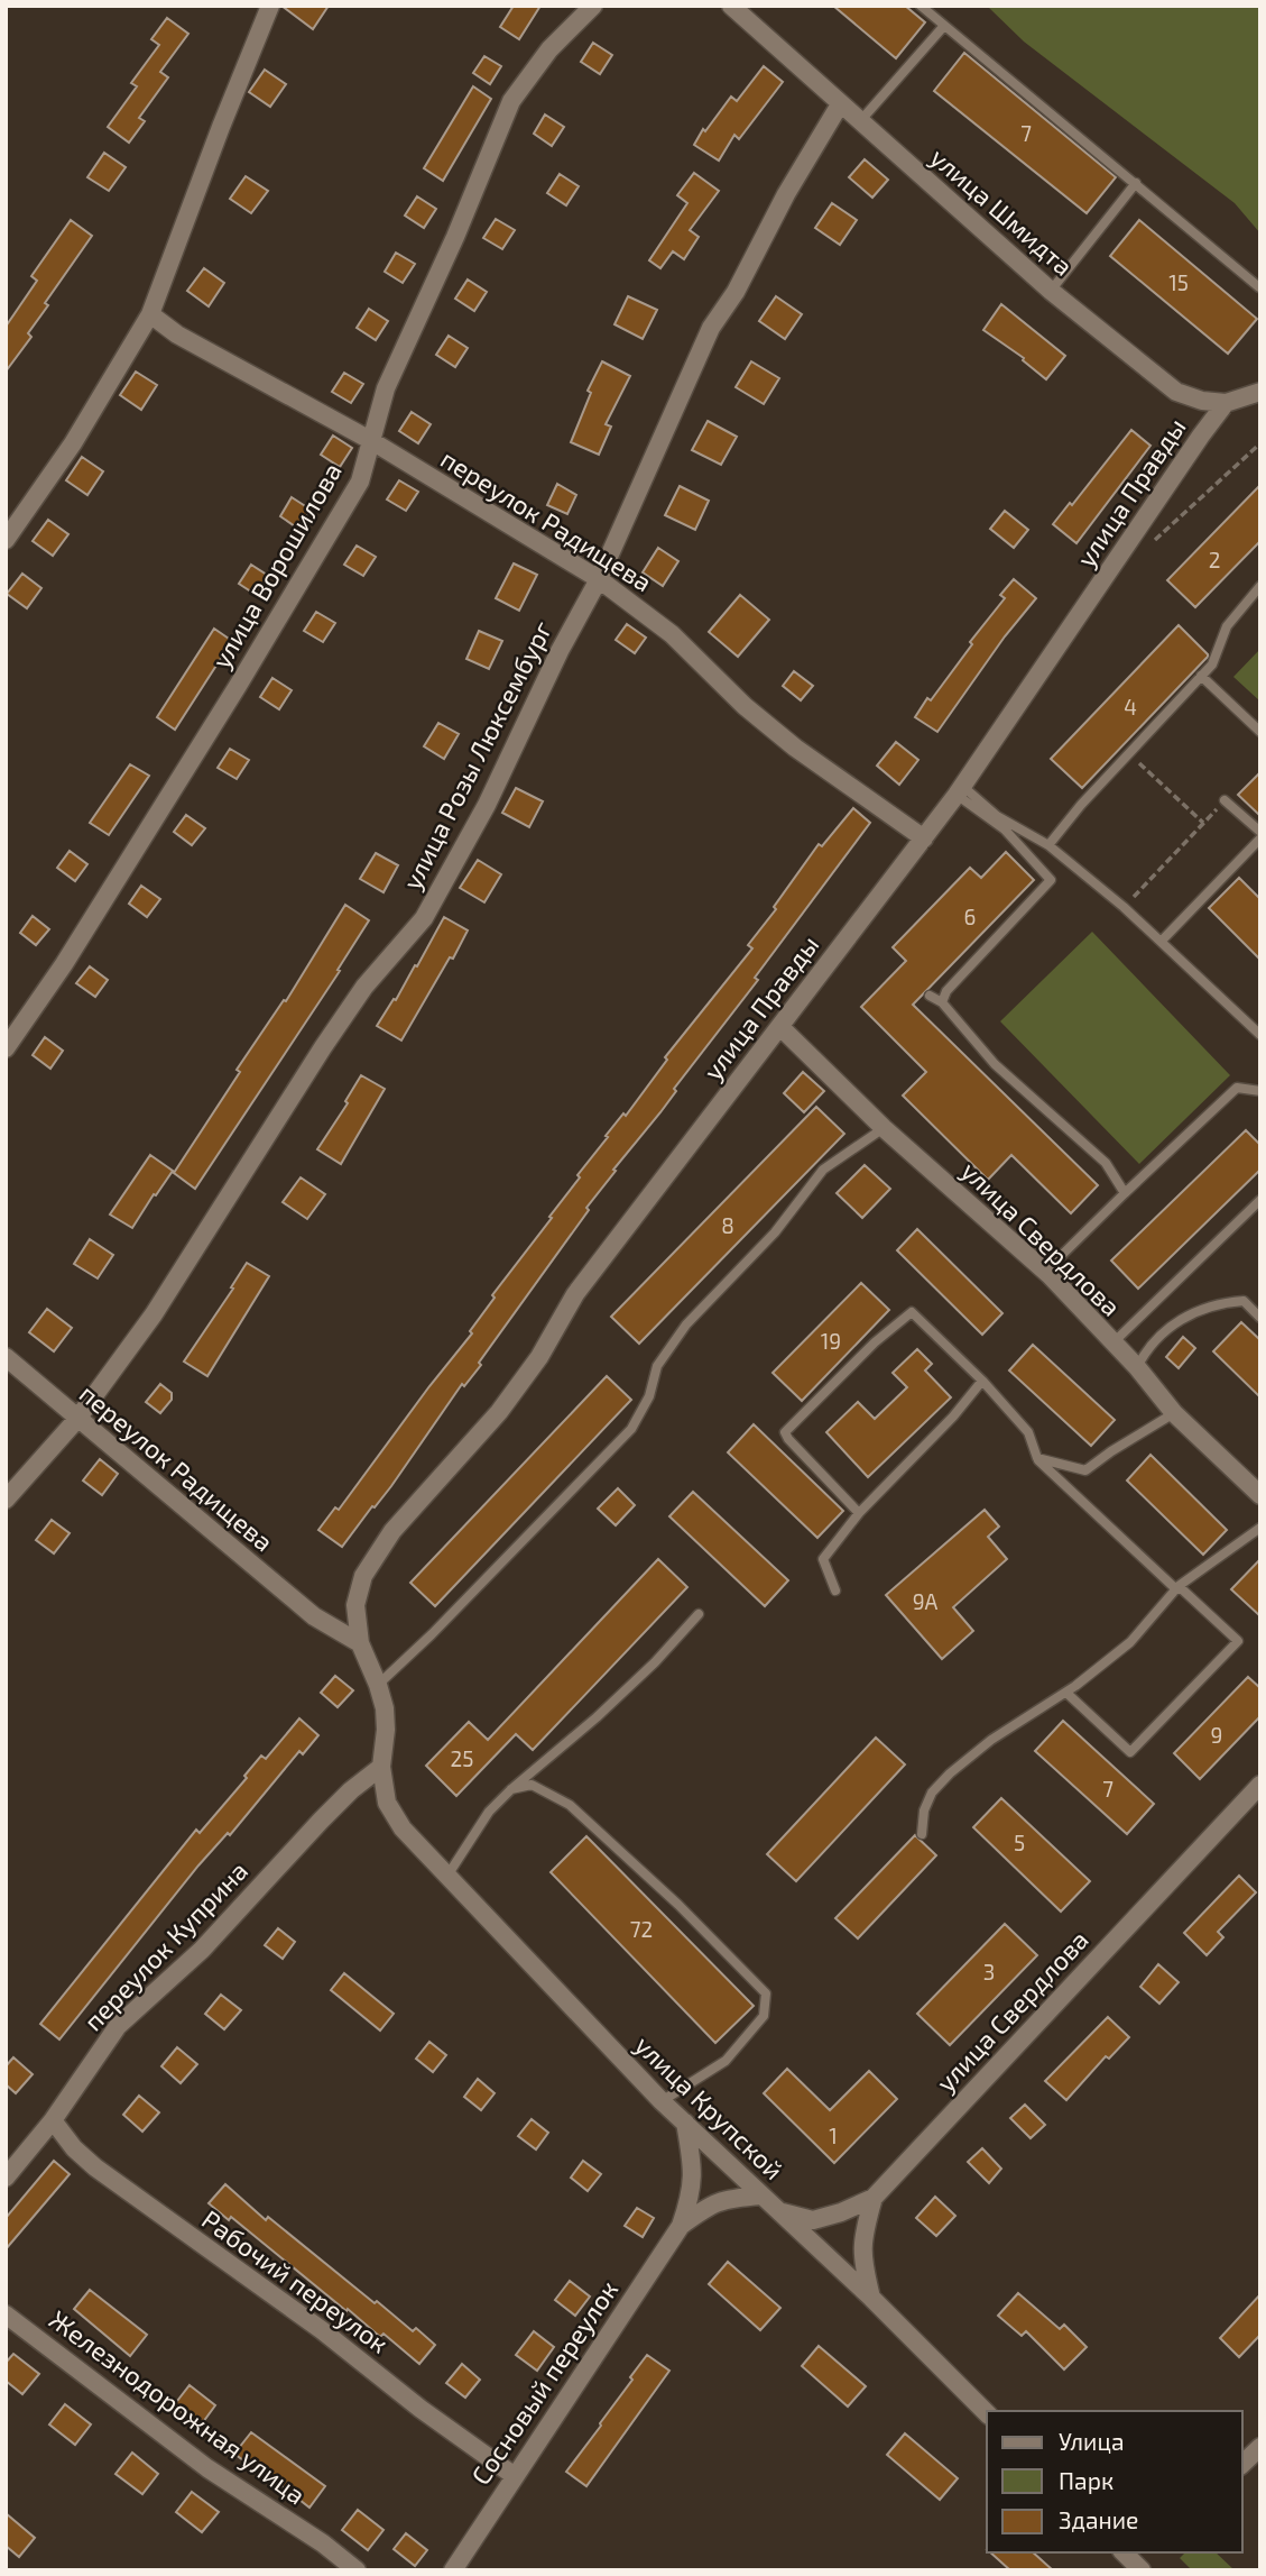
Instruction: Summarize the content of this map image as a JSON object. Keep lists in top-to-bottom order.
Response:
{
  "streets": {
    "street": [
      "улица Шмидта",
      "улица Правды",
      "переулок Радищева",
      "улица Ворошилова",
      "улица Розы Люксембург",
      "улица Свердлова",
      "переулок Куприна",
      "улица Крупской",
      "Рабочий переулок",
      "Сосновый переулок",
      "Железнодорожная улица"
    ]
  },
  "crossings": [
    ["улица Шмидта", "улица Правды"],
    ["улица Шмидта", "улица Розы Люксембург"],
    ["улица Правды", "переулок Радищева"],
    ["улица Правды", "улица Свердлова"],
    ["улица Правды", "переулок Куприна"],
    ["улица Правды", "улица Крупской"],
    ["переулок Радищева", "улица Ворошилова"],
    ["переулок Радищева", "улица Розы Люксембург"],
    ["улица Свердлова", "улица Крупской"],
    ["переулок Куприна", "улица Крупской"],
    ["переулок Куприна", "Рабочий переулок"],
    ["улица Крупской", "Сосновый переулок"],
    ["Рабочий переулок", "Сосновый переулок"]
  ],
  "house_numbers": [
    "7",
    "15",
    "2",
    "4",
    "6",
    "8",
    "19",
    "9А",
    "9",
    "25",
    "7",
    "5",
    "72",
    "3",
    "1"
  ],
  "legend": ["Улица", "Парк", "Здание"]
}
